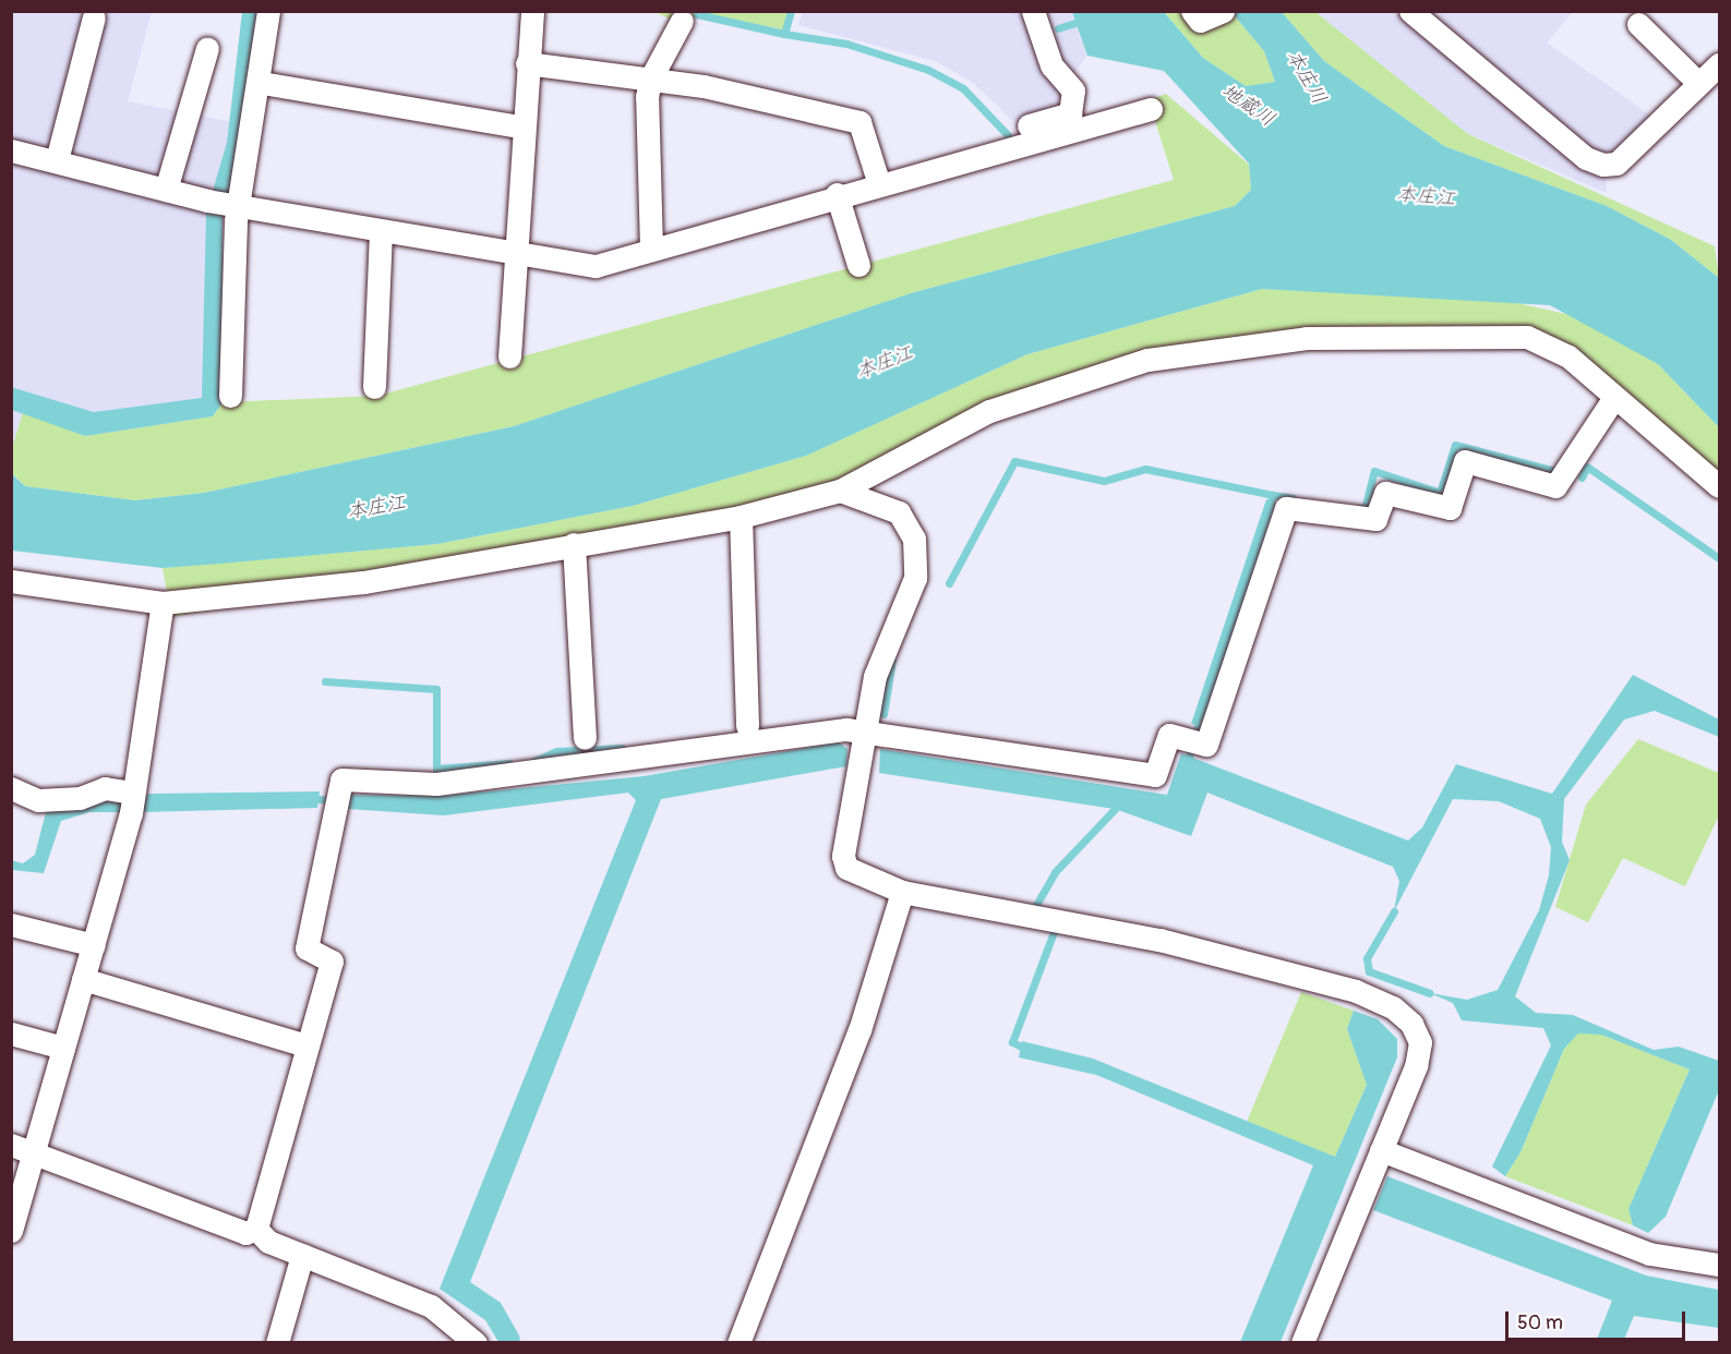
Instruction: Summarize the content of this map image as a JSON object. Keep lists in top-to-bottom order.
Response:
{
  "water": ["本庄川", "地蔵川", "本庄江"],
  "scale_bar": "50 m"
}
